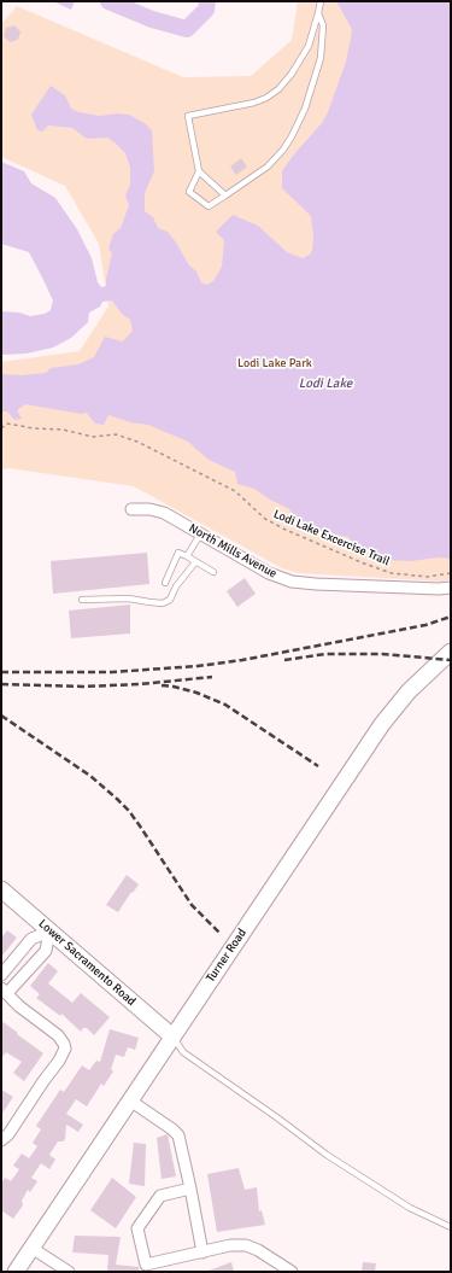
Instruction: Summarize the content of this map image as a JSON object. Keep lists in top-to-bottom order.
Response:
{
  "streets": {
    "main road": ["Turner Road", "Lower Sacramento Road"],
    "street": ["North Mills Avenue"],
    "path": ["Lodi Lake Excercise Trail"]
  },
  "crossings": [
    ["Turner Road", "Lower Sacramento Road"]
  ],
  "water": ["Lodi Lake"],
  "parks": ["Lodi Lake Park"]
}
